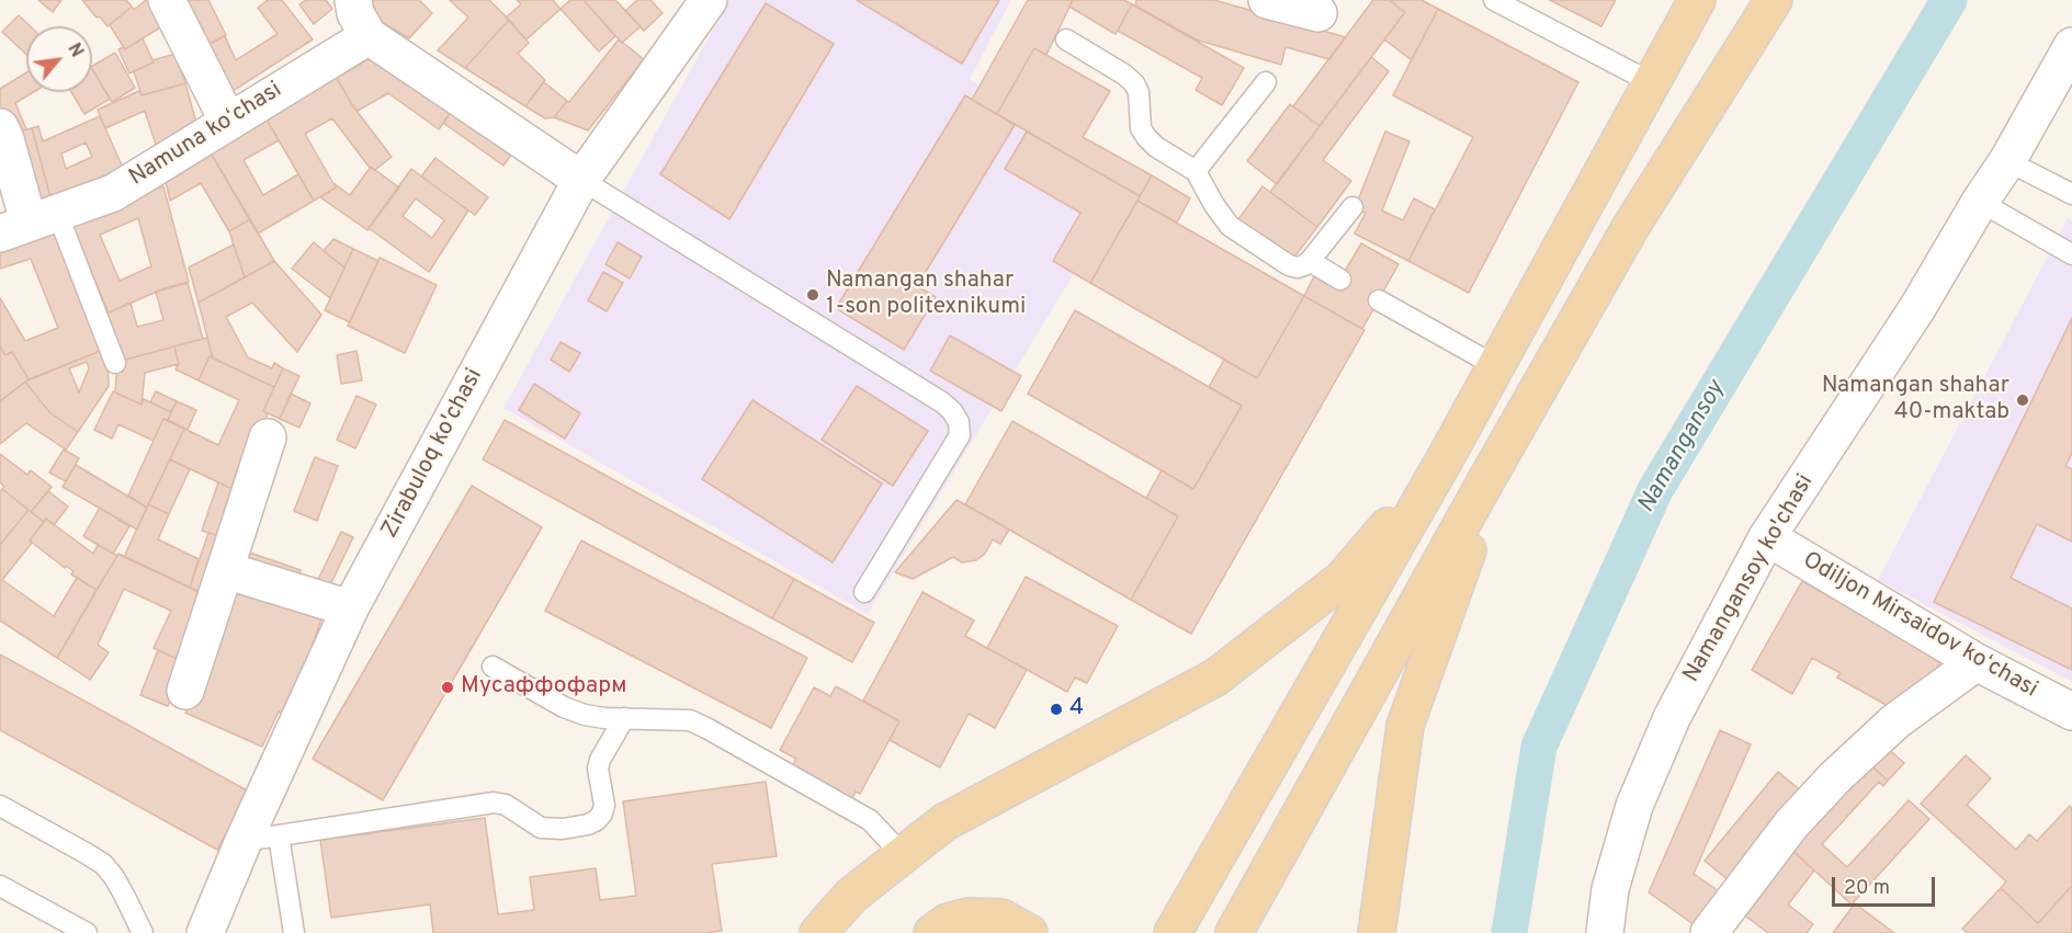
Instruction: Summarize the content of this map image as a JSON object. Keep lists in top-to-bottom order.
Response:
{
  "streets": {
    "street": [
      "Namuna koʻchasi",
      "Zirabuloq ko'chasi",
      "Namangansoy ko'chasi",
      "Odiljon Mirsaidov koʻchasi"
    ]
  },
  "crossings": [
    ["Namangansoy ko'chasi", "Odiljon Mirsaidov koʻchasi"]
  ],
  "water": ["Namangansoy"],
  "places": [
    "Namangan shahar 1-son politexnikumi",
    "Namangan shahar 40-maktab",
    "Мусаффофарм",
    "4"
  ],
  "scale_bar": "20 m",
  "north": "top right"
}
